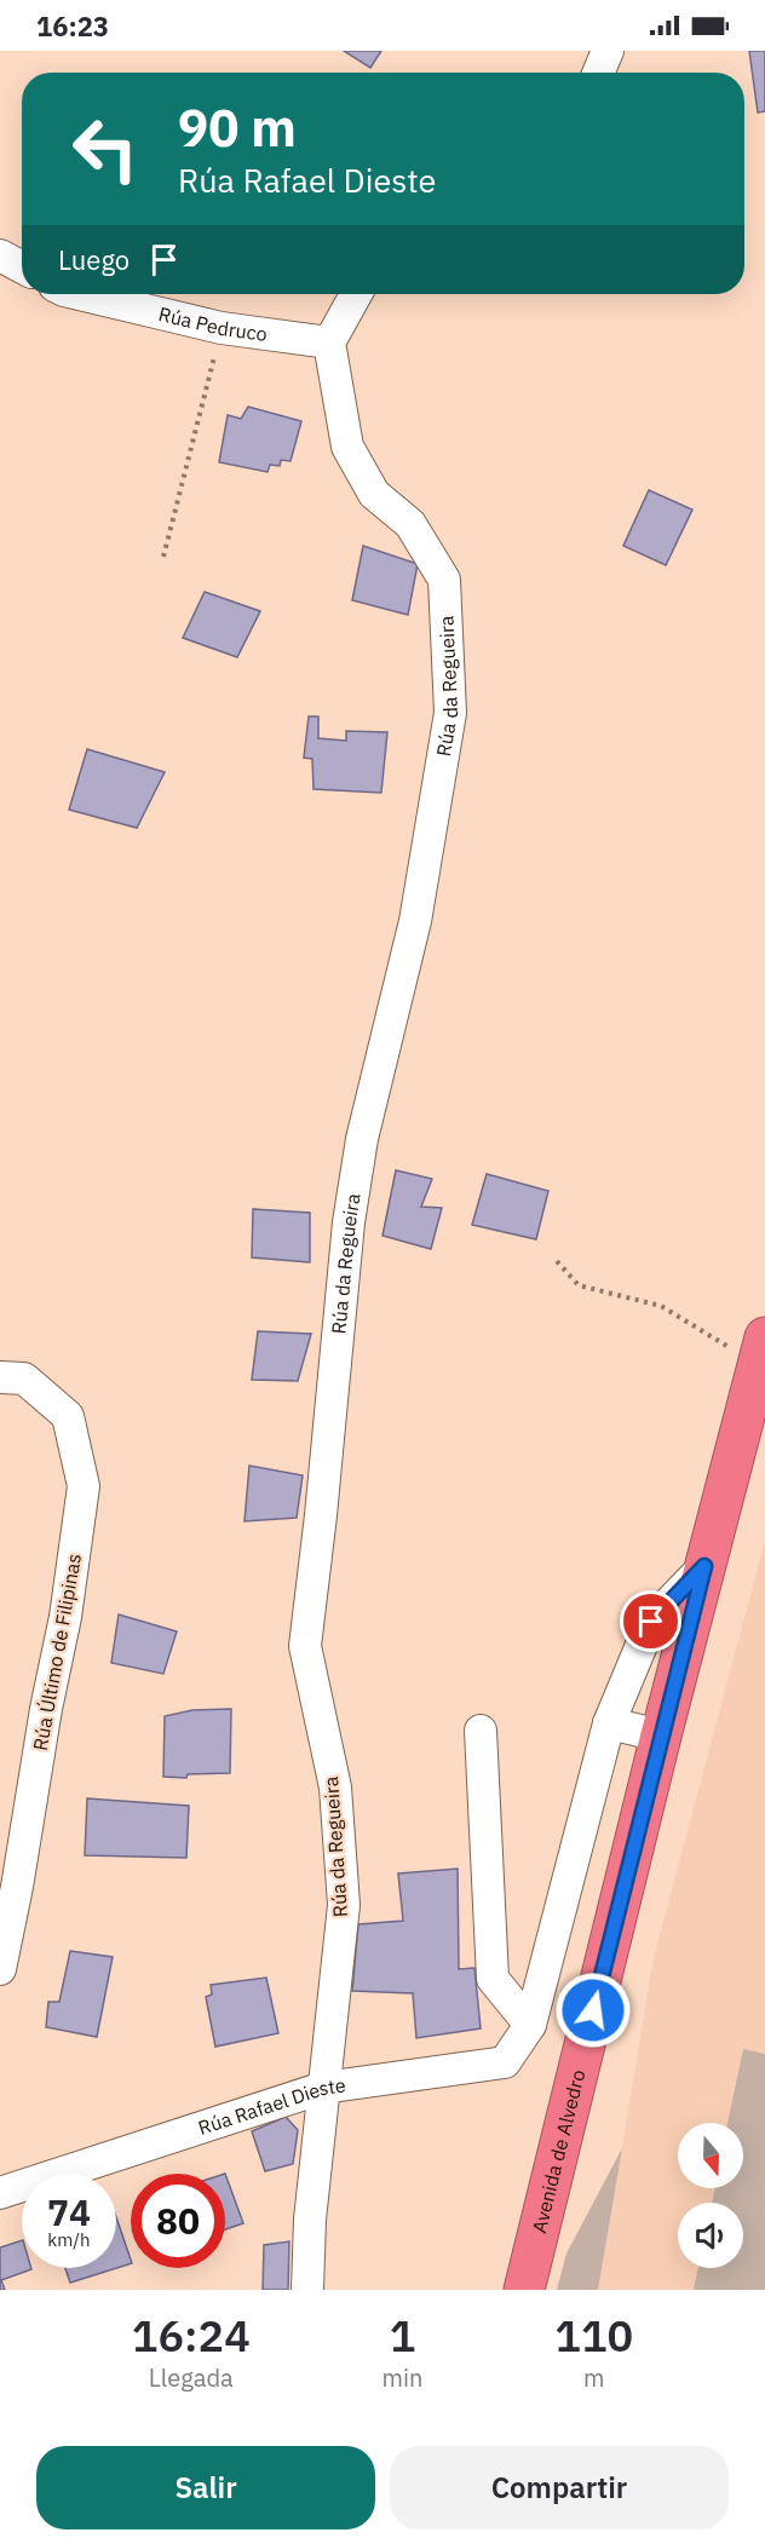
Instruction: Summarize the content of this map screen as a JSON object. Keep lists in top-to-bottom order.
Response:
{
  "streets": {
    "highway": ["Avenida de Alvedro"],
    "street": [
      "Rúa Pedruco",
      "Rúa da Regueira",
      "Rúa Último de Filipinas",
      "Rúa Rafael Dieste"
    ]
  },
  "crossings": [
    ["Rúa Pedruco", "Rúa da Regueira"],
    ["Rúa da Regueira", "Rúa Rafael Dieste"],
    ["Rúa Rafael Dieste", "Avenida de Alvedro"]
  ],
  "north": "bottom",
  "page": {
    "status": "16:23",
    "turn": ["90 m", "Rúa Rafael Dieste"],
    "then": "Luego",
    "speed": "74 km/h",
    "limit": "80",
    "eta": [
      "16:24",
      "Llegada",
      "1",
      "min",
      "110",
      "m"
    ],
    "buttons": ["Salir", "Compartir"]
  }
}
